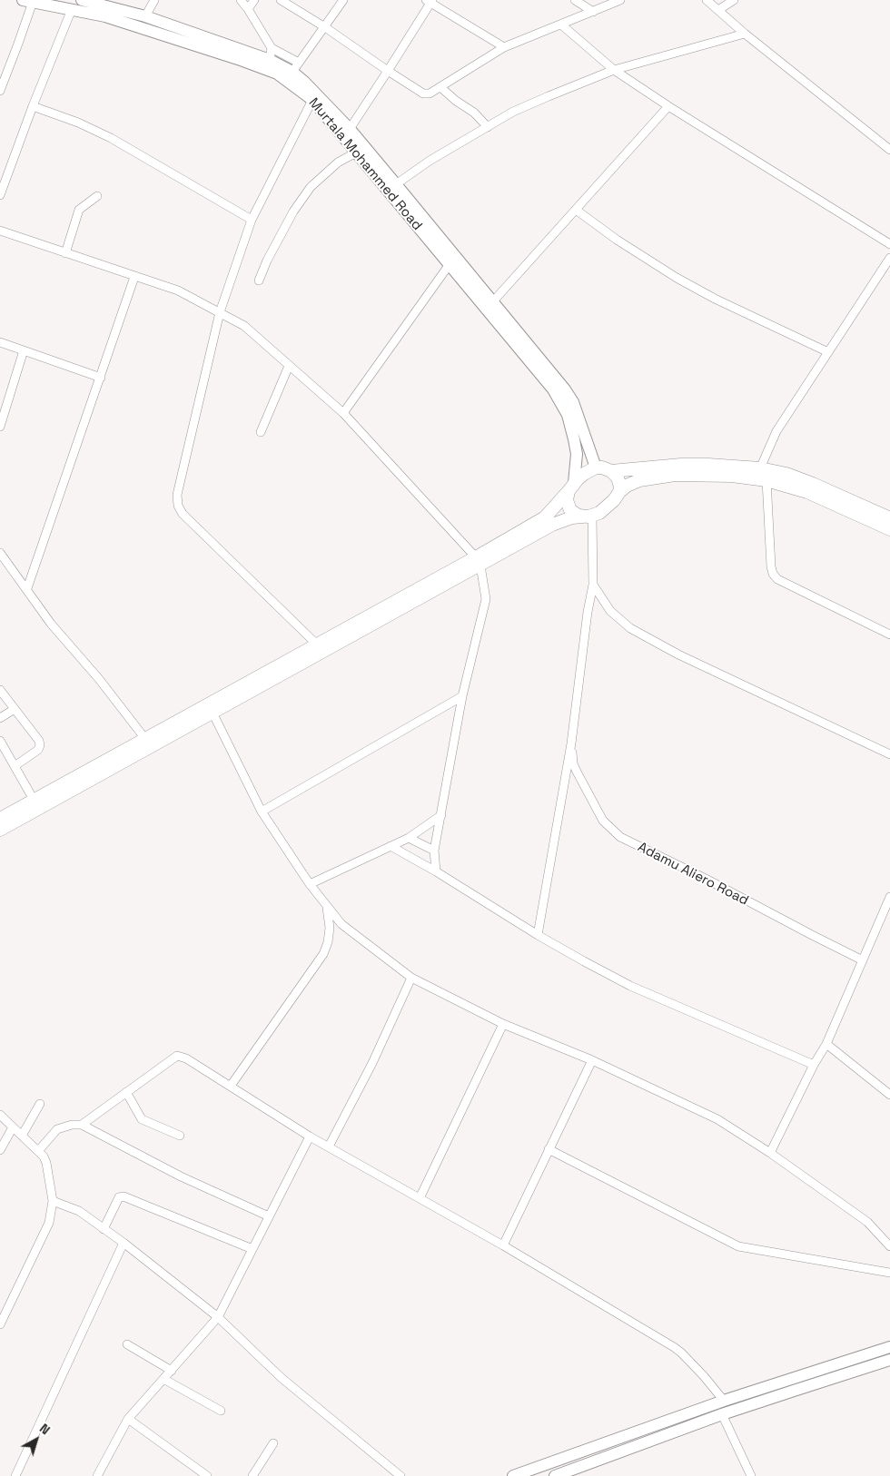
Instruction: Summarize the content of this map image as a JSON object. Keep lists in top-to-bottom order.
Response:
{
  "streets": {
    "main road": ["Murtala Mohammed Road"],
    "street": ["Adamu Aliero Road"]
  },
  "north": "top right"
}
